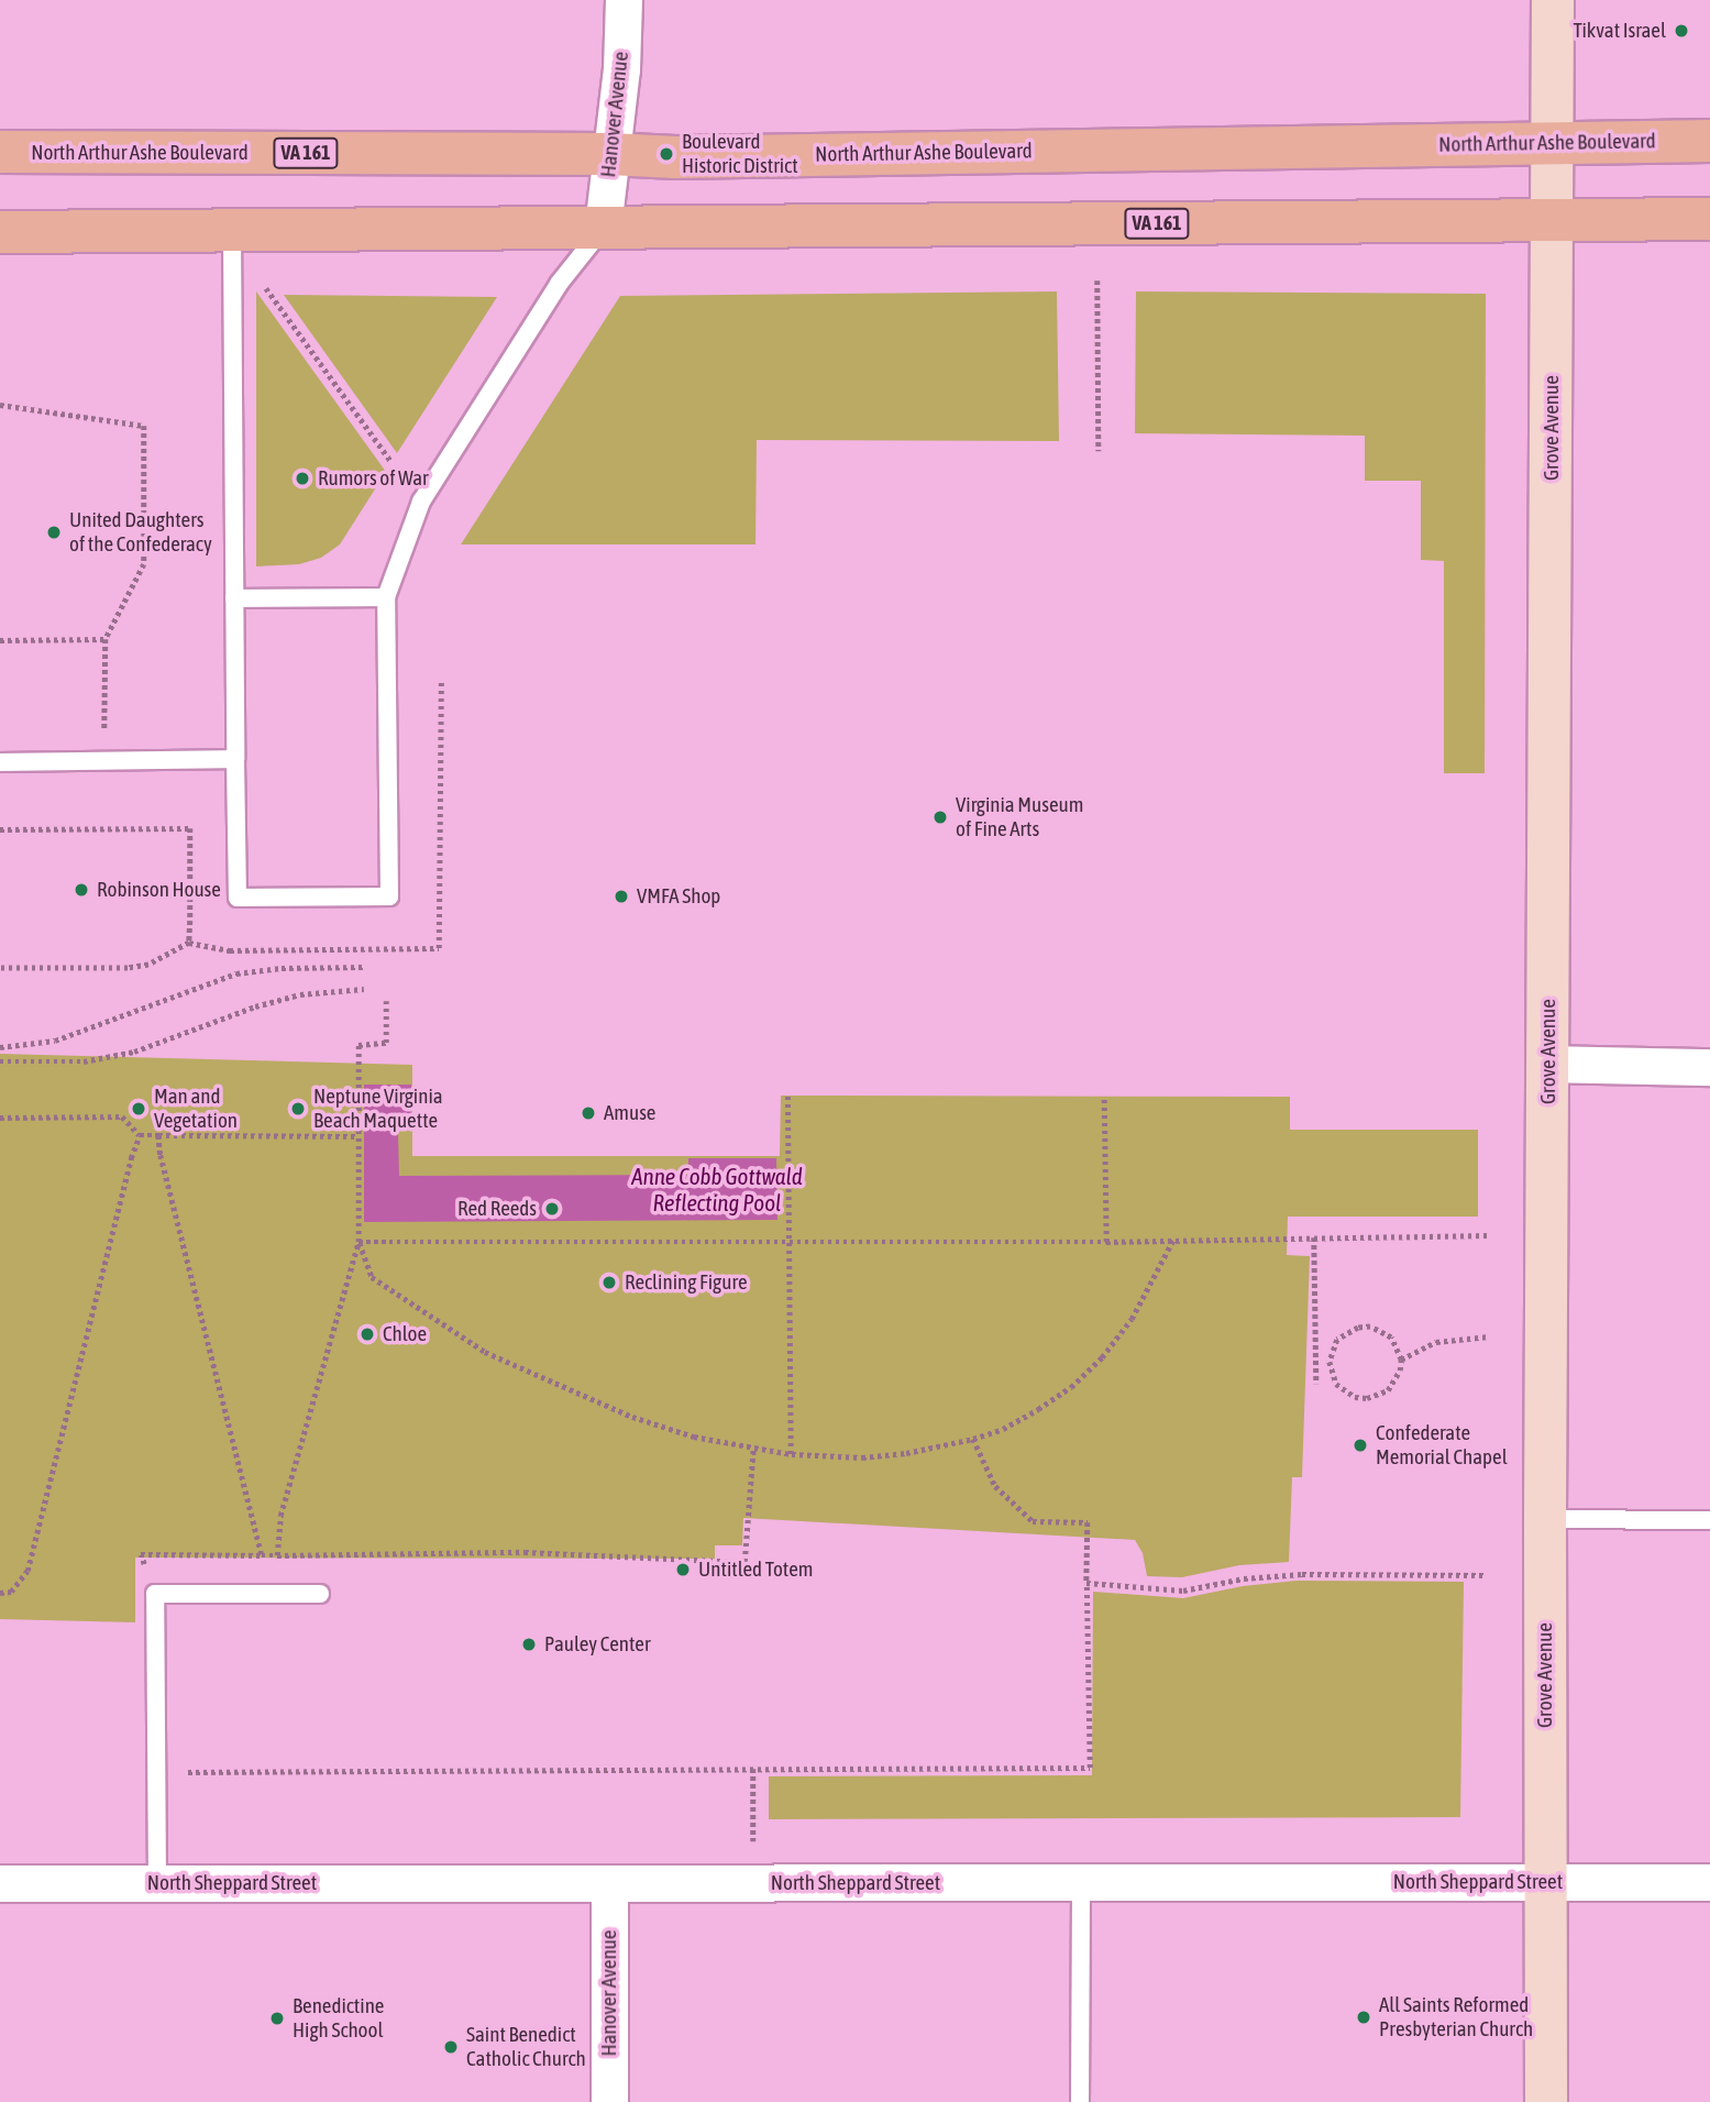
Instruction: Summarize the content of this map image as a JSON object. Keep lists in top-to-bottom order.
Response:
{
  "streets": {
    "main road": ["North Arthur Ashe Boulevard", "VA 161", "Grove Avenue"],
    "street": ["Hanover Avenue", "North Sheppard Street"]
  },
  "crossings": [
    ["Hanover Avenue", "North Arthur Ashe Boulevard"],
    ["Hanover Avenue", "VA 161"],
    ["Hanover Avenue", "North Sheppard Street"],
    ["North Arthur Ashe Boulevard", "Grove Avenue"],
    ["VA 161", "Grove Avenue"],
    ["Grove Avenue", "North Sheppard Street"]
  ],
  "water": ["Anne Cobb Gottwald Reflecting Pool"],
  "places": [
    "Tikvat Israel",
    "Boulevard Historic District",
    "Rumors of War",
    "United Daughters of the Confederacy",
    "Virginia Museum of Fine Arts",
    "Robinson House",
    "VMFA Shop",
    "Man and Vegetation",
    "Neptune Virginia Beach Maquette",
    "Amuse",
    "Red Reeds",
    "Reclining Figure",
    "Chloe",
    "Confederate Memorial Chapel",
    "Untitled Totem",
    "Pauley Center",
    "All Saints Reformed Presbyterian Church",
    "Benedictine High School",
    "Saint Benedict Catholic Church"
  ]
}
